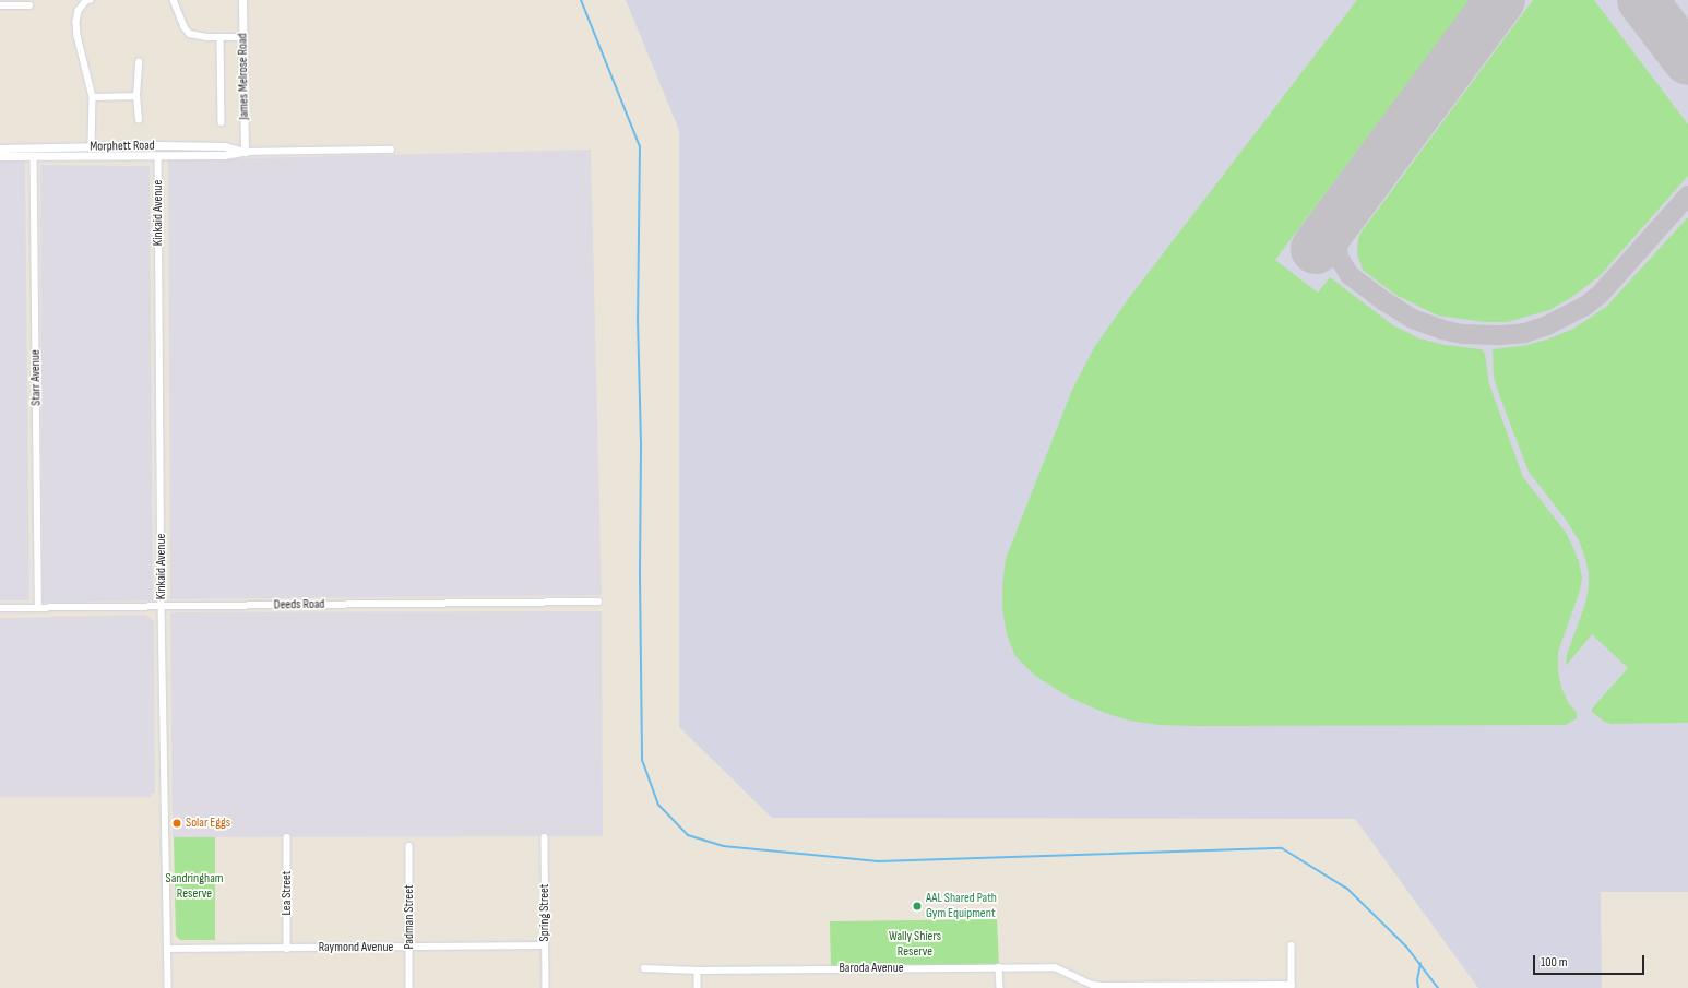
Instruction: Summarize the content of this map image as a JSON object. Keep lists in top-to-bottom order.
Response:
{
  "streets": {
    "street": [
      "James Melrose Road",
      "Morphett Road",
      "Kinkaid Avenue",
      "Starr Avenue",
      "Deeds Road",
      "Lea Street",
      "Spring Street",
      "Padman Street",
      "Raymond Avenue",
      "Baroda Avenue"
    ]
  },
  "crossings": [
    ["James Melrose Road", "Morphett Road"],
    ["Morphett Road", "Kinkaid Avenue"],
    ["Morphett Road", "Starr Avenue"],
    ["Kinkaid Avenue", "Deeds Road"],
    ["Kinkaid Avenue", "Raymond Avenue"],
    ["Starr Avenue", "Deeds Road"],
    ["Lea Street", "Raymond Avenue"],
    ["Spring Street", "Raymond Avenue"],
    ["Padman Street", "Raymond Avenue"]
  ],
  "parks": ["Sandringham Reserve", "Wally Shiers Reserve"],
  "places": ["Solar Eggs", "AAL Shared Path Gym Equipment"],
  "scale_bar": "100 m"
}
